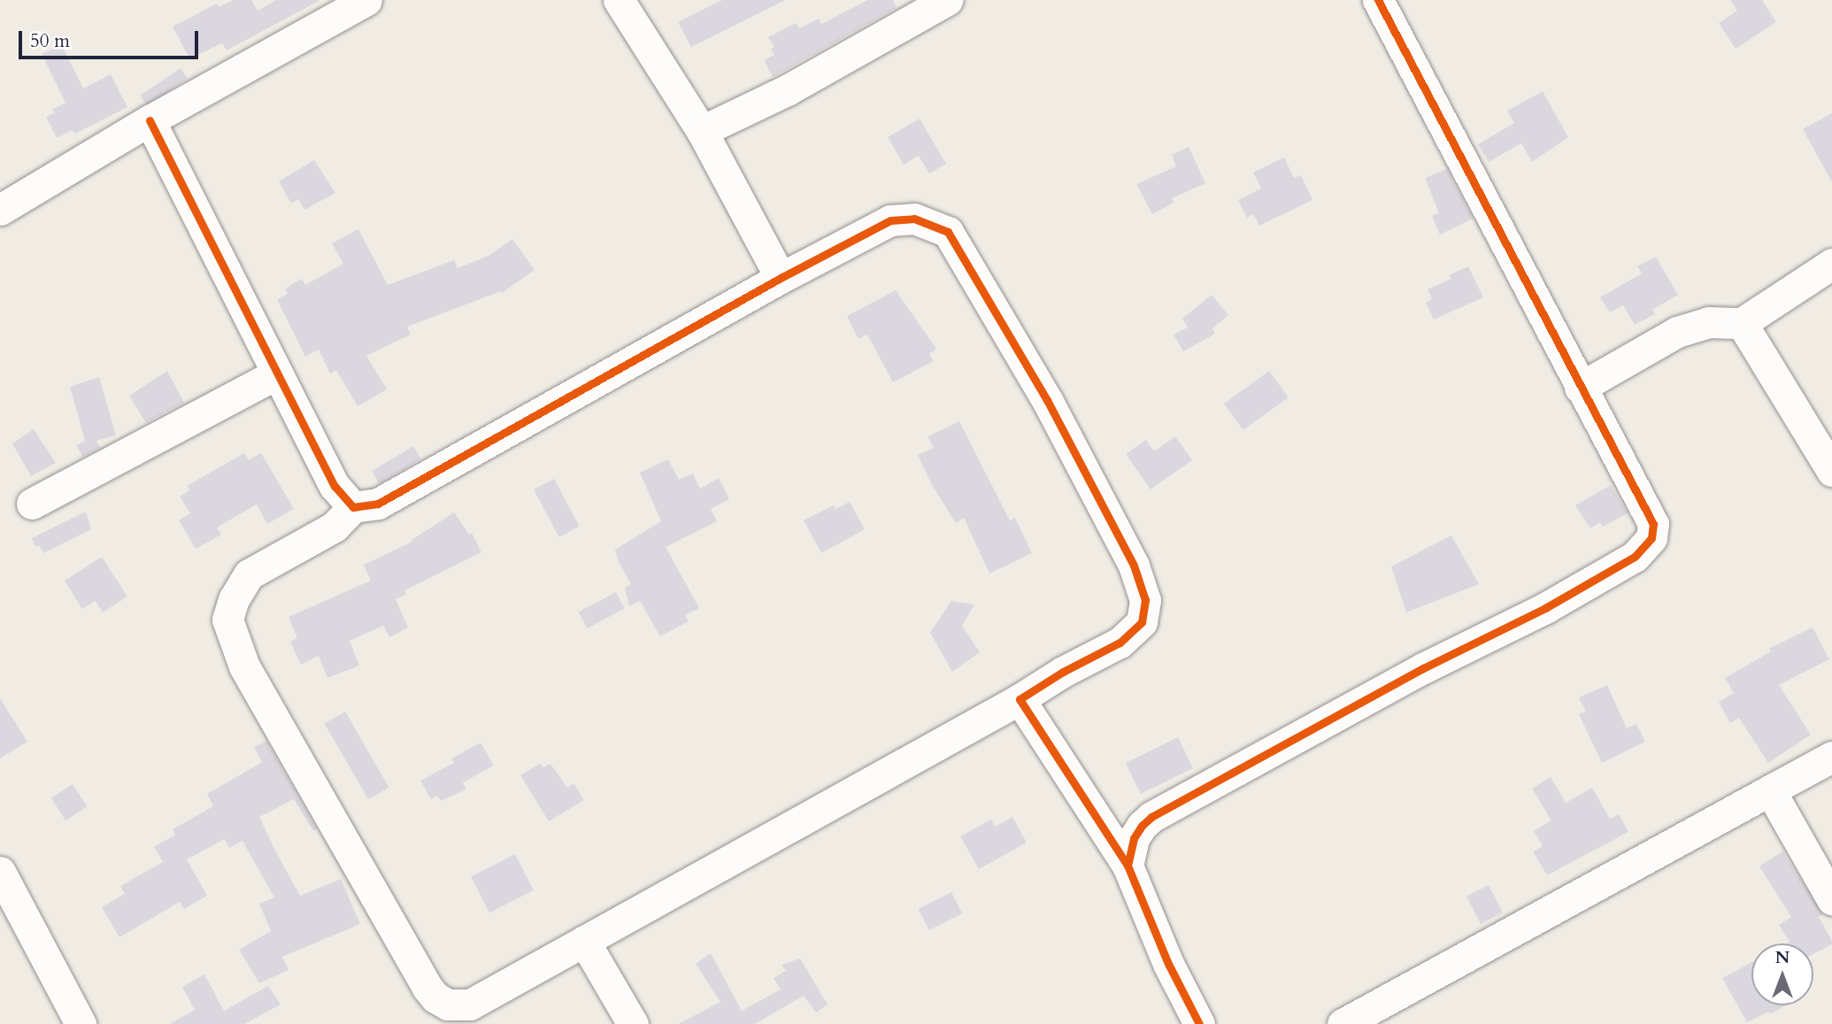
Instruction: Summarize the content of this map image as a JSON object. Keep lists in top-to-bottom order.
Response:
{
  "scale_bar": "50 m",
  "north": "top"
}
